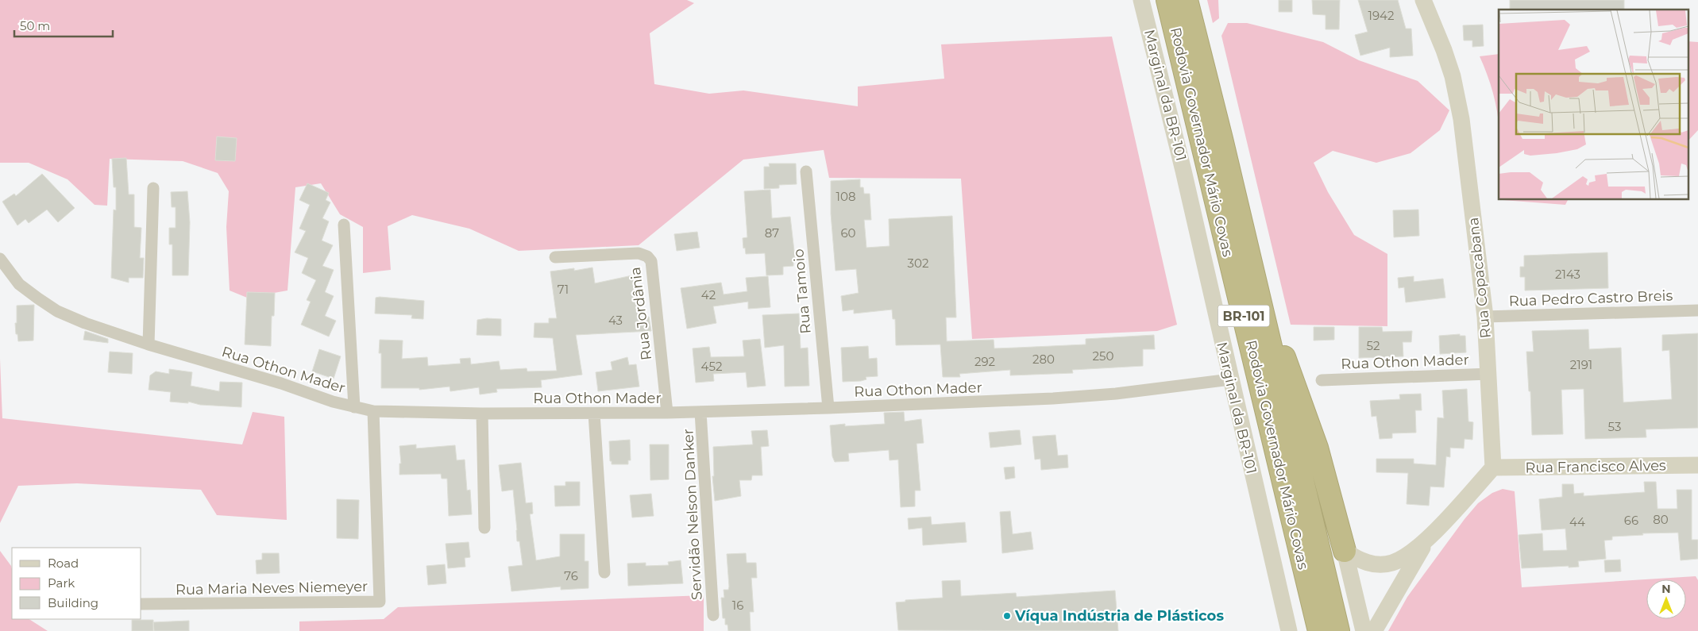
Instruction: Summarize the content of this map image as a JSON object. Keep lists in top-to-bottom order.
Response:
{
  "streets": {
    "highway": ["Rodovia Governador Mário Covas", "BR-101"],
    "main road": ["Marginal da BR-101", "Rua Copacabana", "Rua Francisco Alves"],
    "street": [
      "Rua Tamoio",
      "Rua Pedro Castro Breis",
      "Rua Jordânia",
      "Rua Othon Mader",
      "Servidão Nelson Danker",
      "Rua Maria Neves Niemeyer"
    ]
  },
  "crossings": [
    ["Marginal da BR-101", "Rua Othon Mader"],
    ["Rua Copacabana", "Rua Pedro Castro Breis"],
    ["Rua Copacabana", "Rua Othon Mader"],
    ["Rua Copacabana", "Rua Francisco Alves"],
    ["Rua Tamoio", "Rua Othon Mader"],
    ["Rua Jordânia", "Rua Othon Mader"],
    ["Rua Othon Mader", "Servidão Nelson Danker"],
    ["Rua Othon Mader", "Rua Maria Neves Niemeyer"]
  ],
  "places": ["Víqua Indústria de Plásticos"],
  "house_numbers": [
    "1942",
    "108",
    "87",
    "60",
    "302",
    "2143",
    "71",
    "42",
    "43",
    "52",
    "250",
    "280",
    "292",
    "2191",
    "452",
    "53",
    "80",
    "66",
    "44",
    "76",
    "16"
  ],
  "legend": ["Road", "Park", "Building"],
  "scale_bar": "50 m",
  "north": "top"
}
